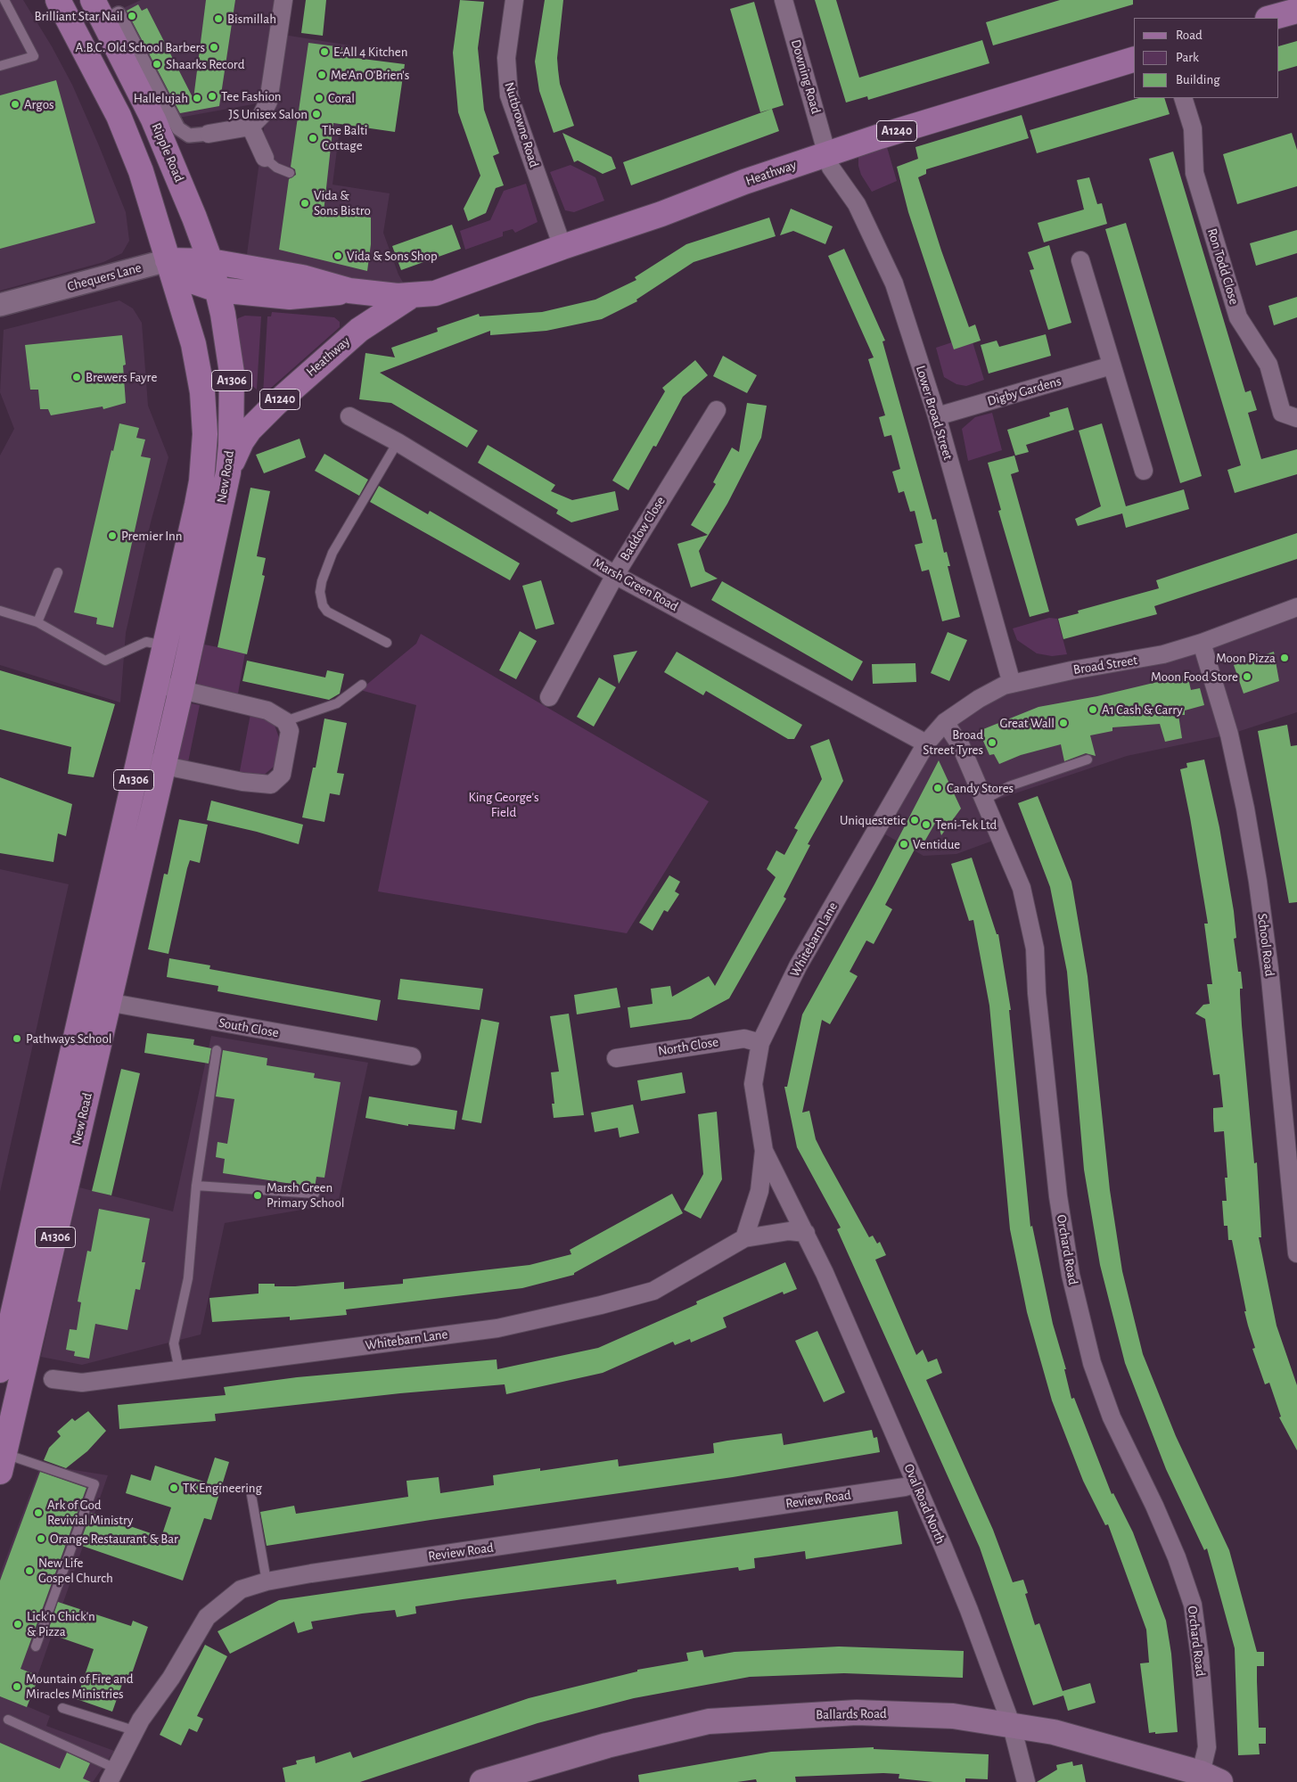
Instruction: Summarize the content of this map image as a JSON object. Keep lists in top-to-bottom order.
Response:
{
  "streets": {
    "main road": [
      "A1240",
      "Ripple Road",
      "Heathway",
      "Chequers Lane",
      "A1306",
      "New Road",
      "Ballards Road"
    ],
    "street": [
      "Downing Road",
      "Nutbrowne Road",
      "Ron Todd Close",
      "Digby Gardens",
      "Lower Broad Street",
      "Baddow Close",
      "Marsh Green Road",
      "Broad Street",
      "Whitebarn Lane",
      "School Road",
      "South Close",
      "North Close",
      "Orchard Road",
      "Review Road",
      "Oval Road North"
    ]
  },
  "crossings": [
    ["Downing Road", "Heathway"],
    ["Downing Road", "Lower Broad Street"],
    ["Nutbrowne Road", "Heathway"],
    ["Ripple Road", "Heathway"],
    ["Ripple Road", "Chequers Lane"],
    ["Ripple Road", "New Road"],
    ["Heathway", "Chequers Lane"],
    ["Heathway", "A1306"],
    ["Heathway", "Lower Broad Street"],
    ["Heathway", "New Road"],
    ["Chequers Lane", "A1306"],
    ["Chequers Lane", "New Road"],
    ["A1306", "New Road"],
    ["Digby Gardens", "Lower Broad Street"],
    ["Lower Broad Street", "Broad Street"],
    ["New Road", "South Close"],
    ["Baddow Close", "Marsh Green Road"],
    ["Marsh Green Road", "Broad Street"],
    ["Marsh Green Road", "Whitebarn Lane"],
    ["Broad Street", "Whitebarn Lane"],
    ["Broad Street", "School Road"],
    ["Broad Street", "Orchard Road"],
    ["Whitebarn Lane", "North Close"],
    ["Whitebarn Lane", "Oval Road North"],
    ["Orchard Road", "Ballards Road"],
    ["Review Road", "Oval Road North"],
    ["Oval Road North", "Ballards Road"]
  ],
  "parks": ["King George's Field"],
  "places": [
    "Brilliant Star Nail",
    "Bismillah",
    "A.B.C. Old School Barbers",
    "E-All 4 Kitchen",
    "Shaarks Record",
    "Me'An O'Brien's",
    "Tee Fashion",
    "Hallelujah",
    "Coral",
    "Argos",
    "JS Unisex Salon",
    "The Balti Cottage",
    "Vida & Sons Bistro",
    "Vida & Sons Shop",
    "Brewers Fayre",
    "Premier Inn",
    "Moon Pizza",
    "Moon Food Store",
    "A1 Cash & Carry",
    "Great Wall",
    "Broad Street Tyres",
    "Candy Stores",
    "Uniquestetic",
    "Teni-Tek Ltd",
    "Ventidue",
    "Pathways School",
    "Marsh Green Primary School",
    "TK Engineering",
    "Ark of God Revivial Ministry",
    "Orange Restaurant & Bar",
    "New Life Gospel Church",
    "Lick'n Chick'n & Pizza",
    "Mountain of Fire and Miracles Ministries"
  ],
  "legend": ["Road", "Park", "Building"]
}
